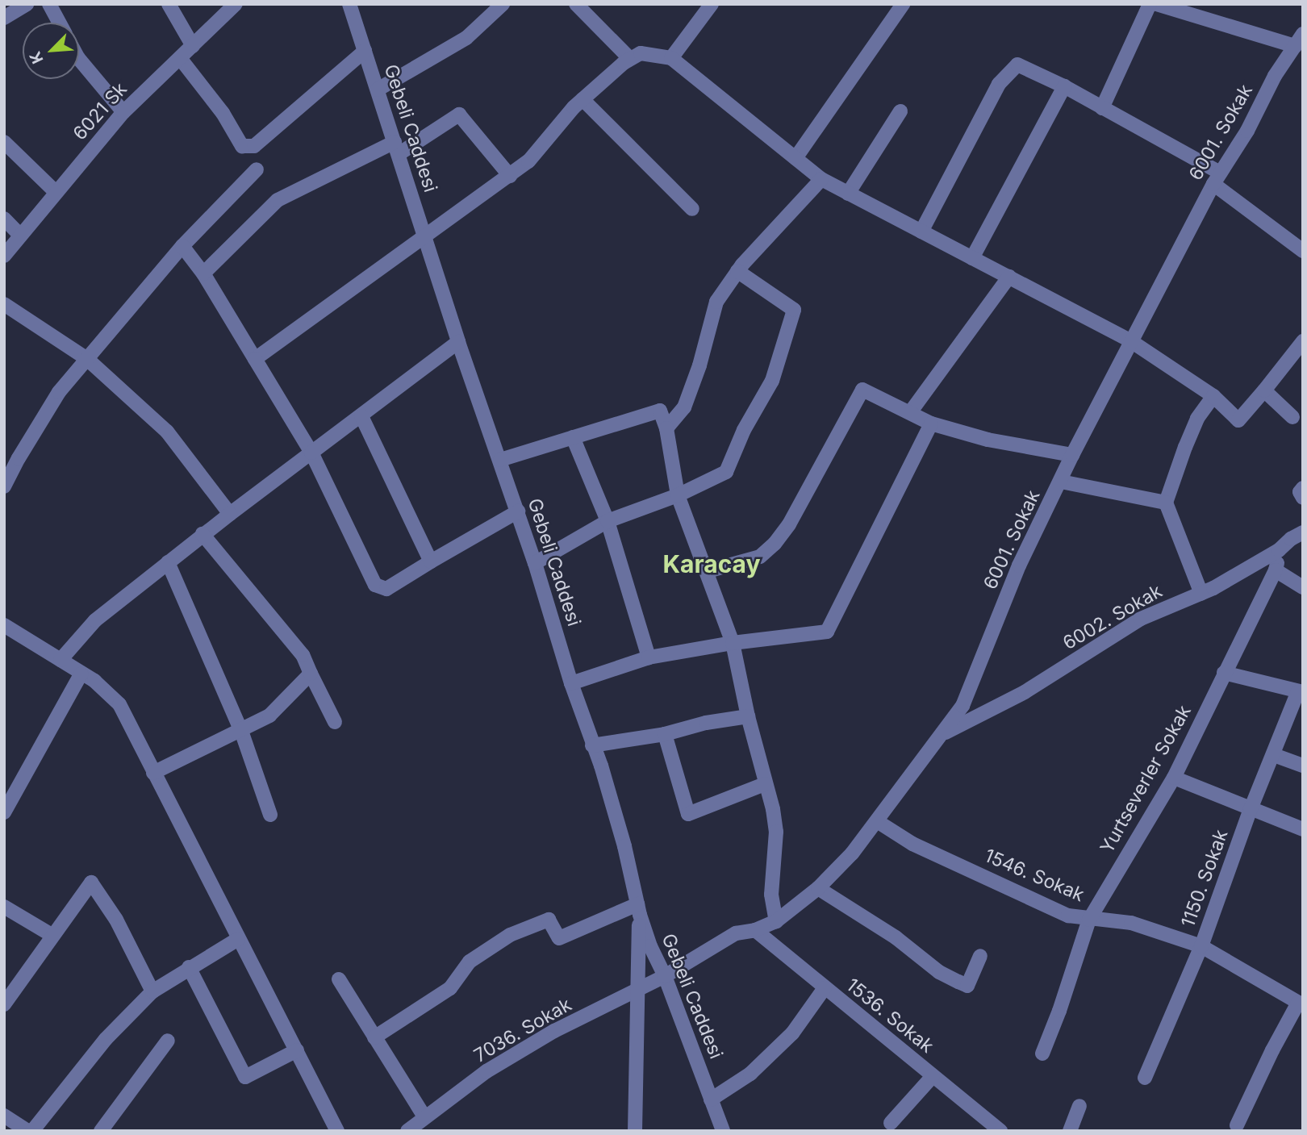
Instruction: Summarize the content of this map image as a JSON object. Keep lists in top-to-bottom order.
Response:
{
  "streets": {
    "street": [
      "6021 Sk",
      "Gebeli Caddesi",
      "6001. Sokak",
      "6002. Sokak",
      "Yurtseverler Sokak",
      "1546. Sokak",
      "1150. Sokak",
      "1536. Sokak",
      "7036. Sokak"
    ]
  },
  "crossings": [
    ["Gebeli Caddesi", "6001. Sokak"],
    ["Gebeli Caddesi", "7036. Sokak"],
    ["6001. Sokak", "6002. Sokak"],
    ["6001. Sokak", "1546. Sokak"],
    ["6001. Sokak", "1536. Sokak"],
    ["6001. Sokak", "7036. Sokak"],
    ["6002. Sokak", "Yurtseverler Sokak"],
    ["Yurtseverler Sokak", "1546. Sokak"],
    ["1546. Sokak", "1150. Sokak"]
  ],
  "districts": ["Karacay"],
  "north": "bottom left"
}
